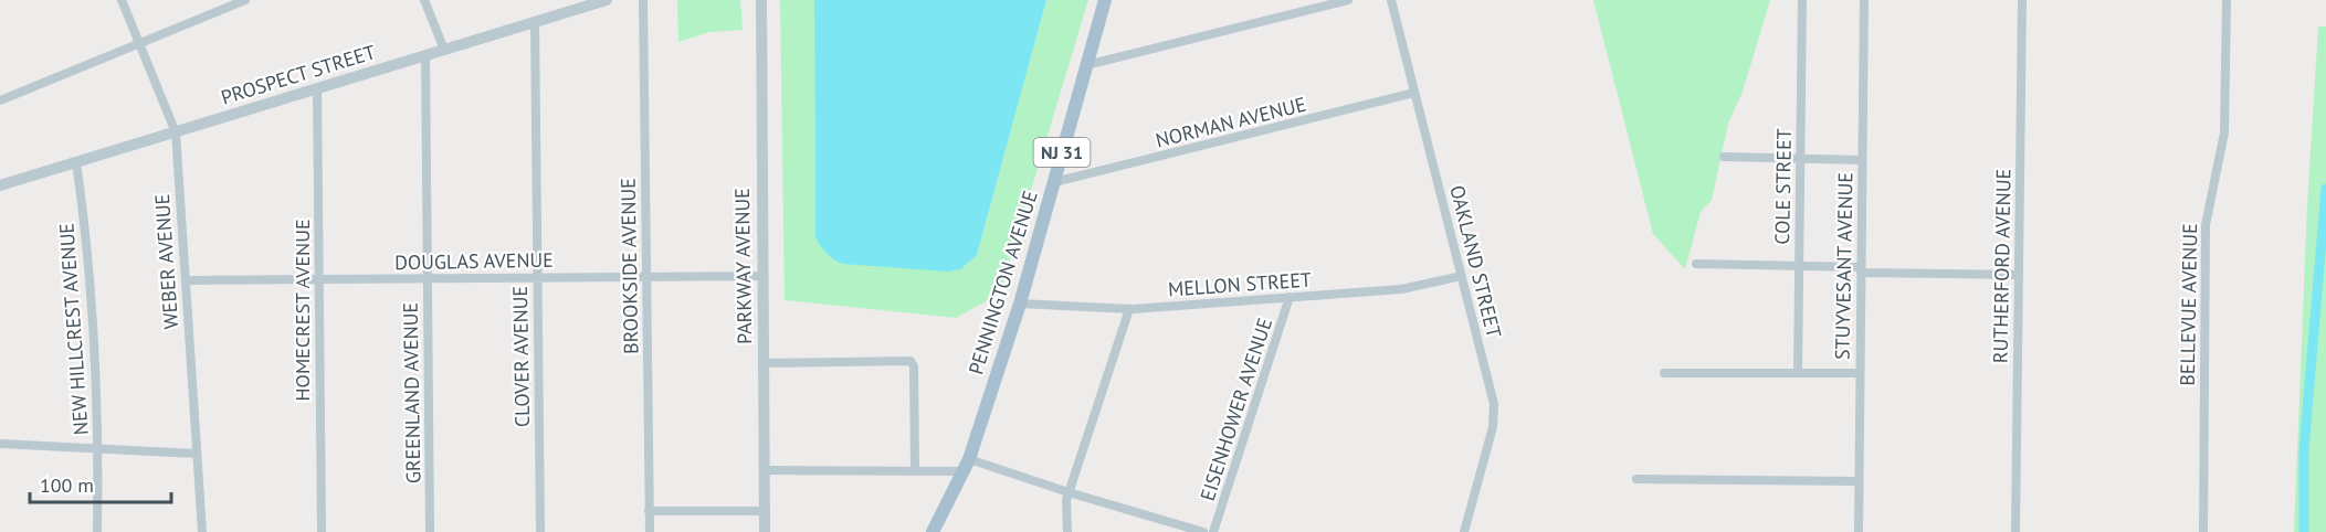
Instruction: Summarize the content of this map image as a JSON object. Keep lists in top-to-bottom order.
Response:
{
  "streets": {
    "main road": ["NJ 31", "PENNINGTON AVENUE"],
    "street": [
      "PROSPECT STREET",
      "NORMAN AVENUE",
      "COLE STREET",
      "WEBER AVENUE",
      "DOUGLAS AVENUE",
      "OAKLAND STREET",
      "BROOKSIDE AVENUE",
      "PARKWAY AVENUE",
      "STUYVESANT AVENUE",
      "RUTHERFORD AVENUE",
      "MELLON STREET",
      "BELLEVUE AVENUE",
      "HOMECREST AVENUE",
      "NEW HILLCREST AVENUE",
      "CLOVER AVENUE",
      "GREENLAND AVENUE",
      "EISENHOWER AVENUE"
    ]
  },
  "crossings": [
    ["PROSPECT STREET", "WEBER AVENUE"],
    ["PROSPECT STREET", "HOMECREST AVENUE"],
    ["PROSPECT STREET", "NEW HILLCREST AVENUE"],
    ["PROSPECT STREET", "CLOVER AVENUE"],
    ["PROSPECT STREET", "GREENLAND AVENUE"],
    ["NORMAN AVENUE", "OAKLAND STREET"],
    ["NORMAN AVENUE", "PENNINGTON AVENUE"],
    ["WEBER AVENUE", "DOUGLAS AVENUE"],
    ["DOUGLAS AVENUE", "BROOKSIDE AVENUE"],
    ["DOUGLAS AVENUE", "PARKWAY AVENUE"],
    ["DOUGLAS AVENUE", "HOMECREST AVENUE"],
    ["DOUGLAS AVENUE", "CLOVER AVENUE"],
    ["DOUGLAS AVENUE", "GREENLAND AVENUE"],
    ["OAKLAND STREET", "MELLON STREET"],
    ["PENNINGTON AVENUE", "MELLON STREET"],
    ["MELLON STREET", "EISENHOWER AVENUE"]
  ],
  "scale_bar": "100 m"
}
